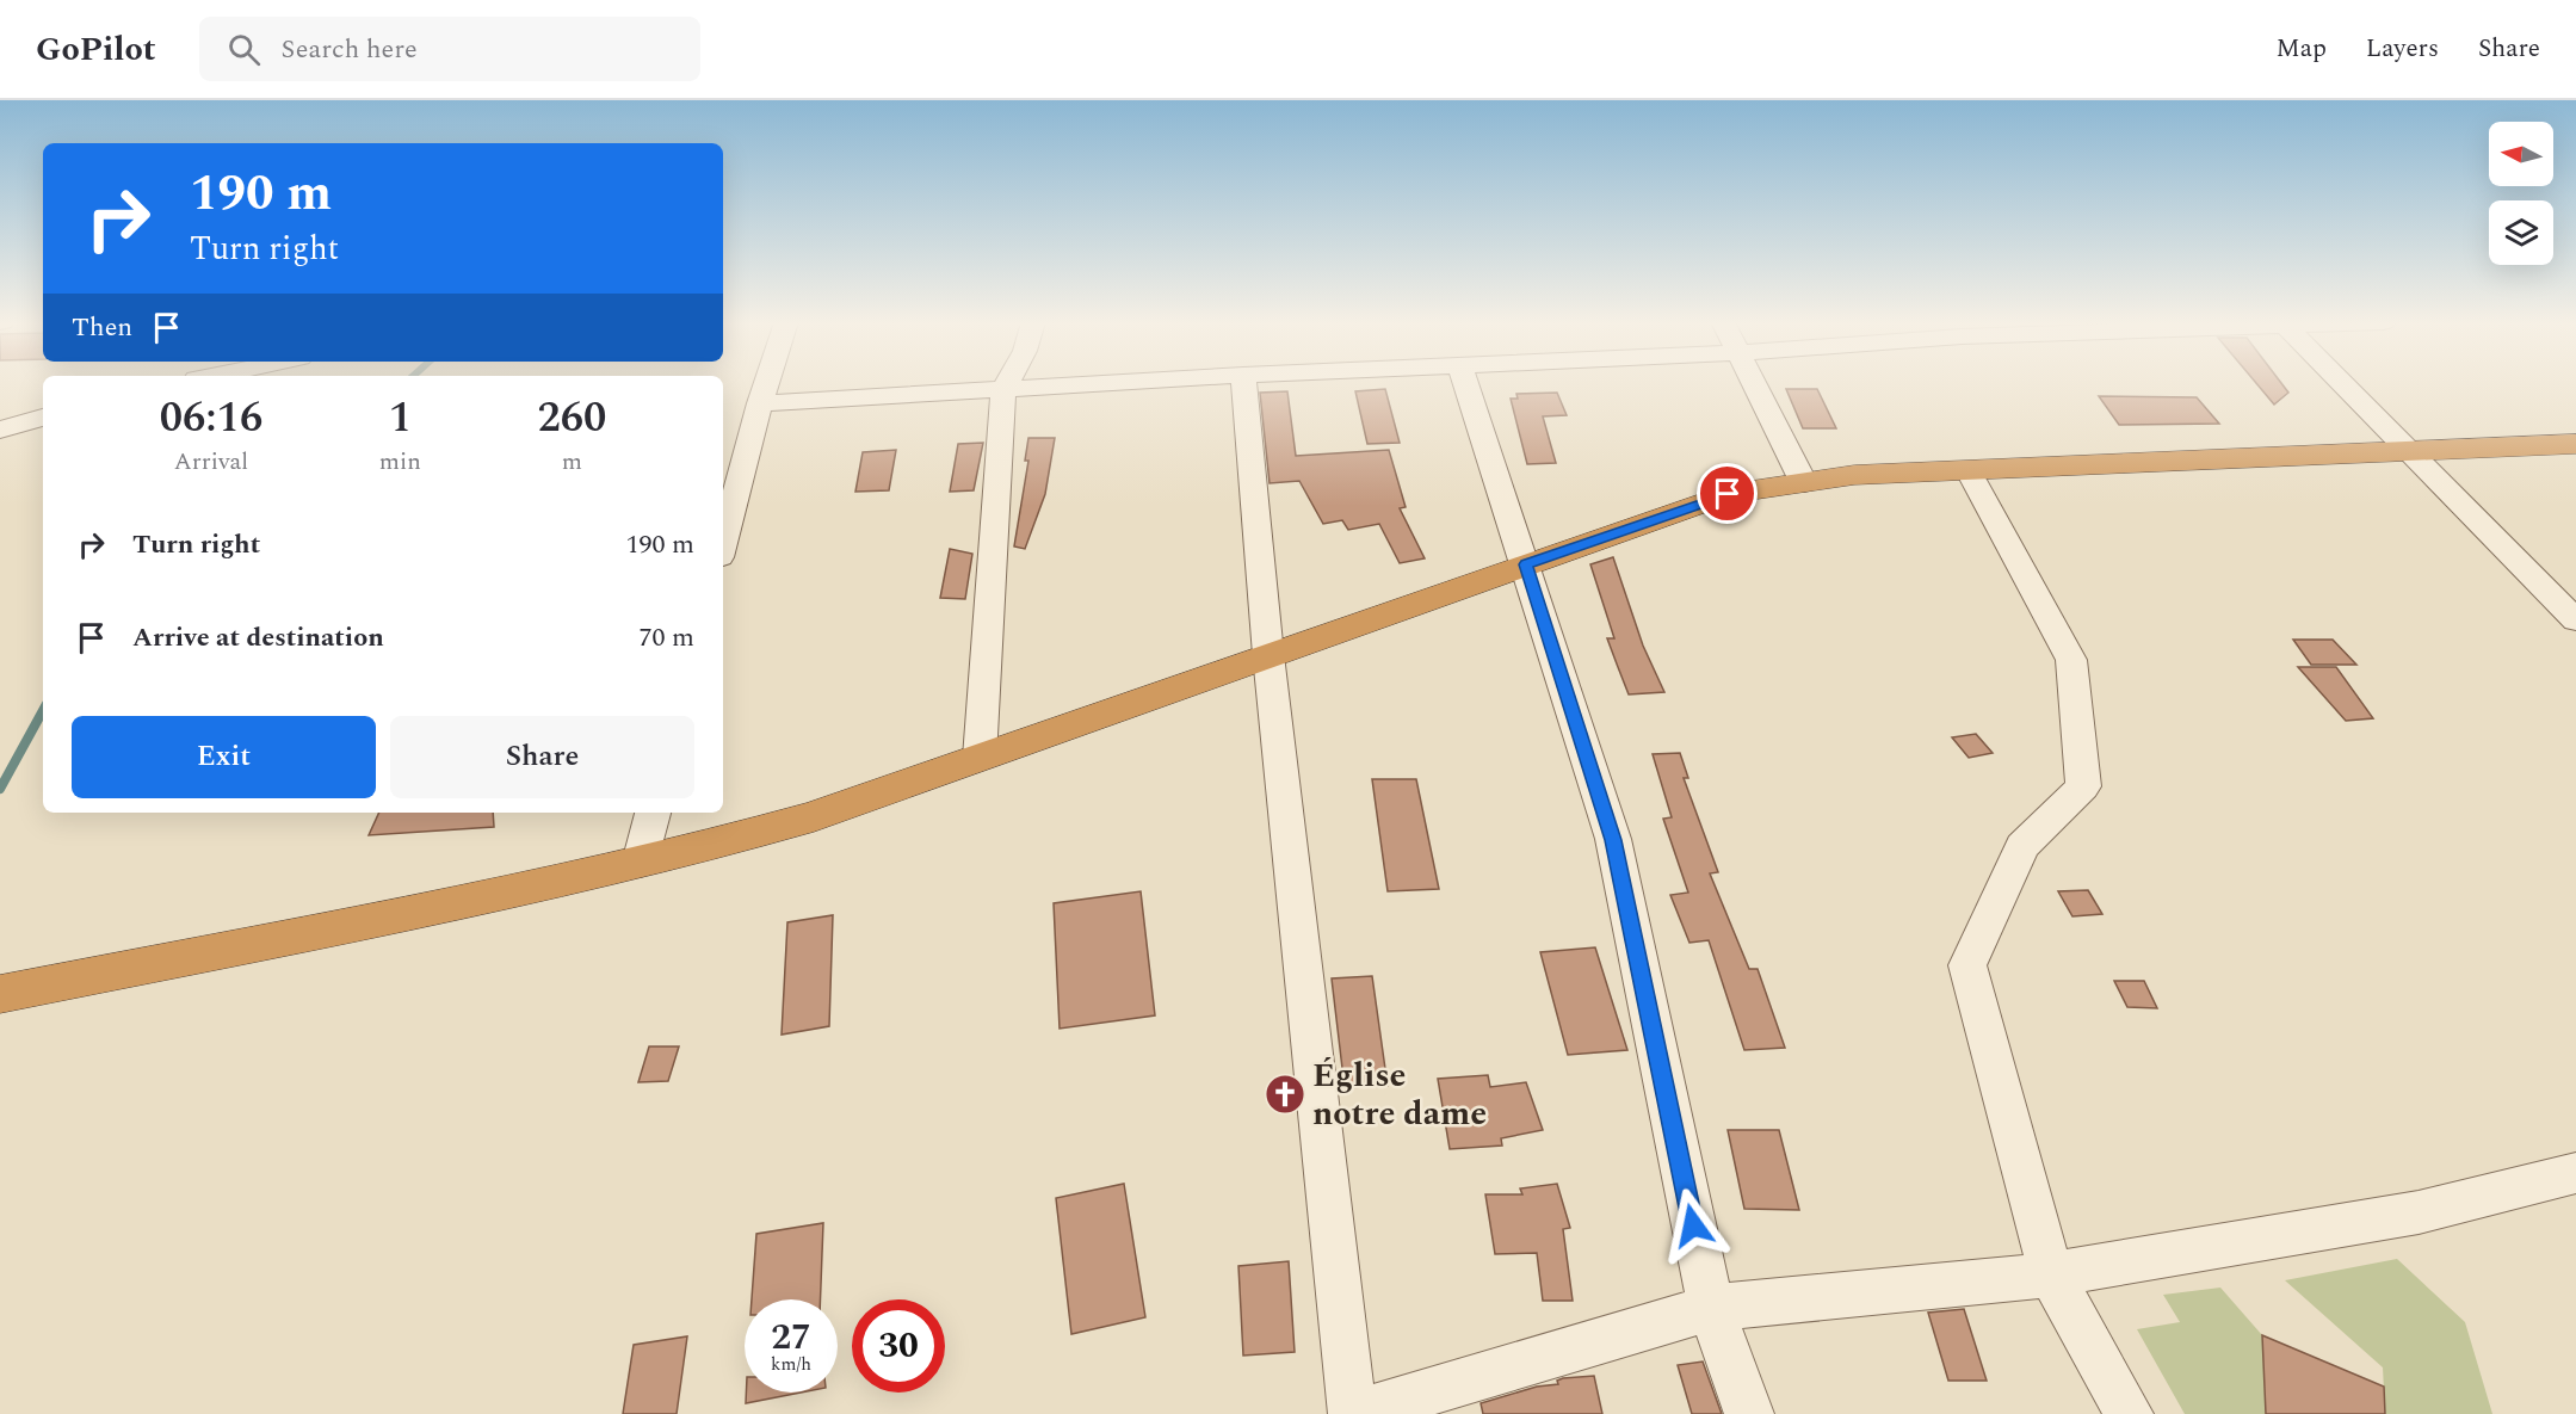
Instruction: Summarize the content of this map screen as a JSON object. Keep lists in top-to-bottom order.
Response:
{
  "places": {
    "church": ["Église notre dame"]
  },
  "north": "left",
  "page": {
    "header": "GoPilot",
    "search": "Search here",
    "nav": ["Map", "Layers", "Share"],
    "turn": ["190 m", "Turn right"],
    "then": "Then",
    "eta": [
      "06:16",
      "Arrival",
      "1",
      "min",
      "260",
      "m"
    ],
    "list": [
      {
        "name": "Turn right",
        "value": "190 m"
      },
      {
        "name": "Arrive at destination",
        "value": "70 m"
      }
    ],
    "buttons": ["Exit", "Share"],
    "speed": "27 km/h",
    "limit": "30"
  }
}
